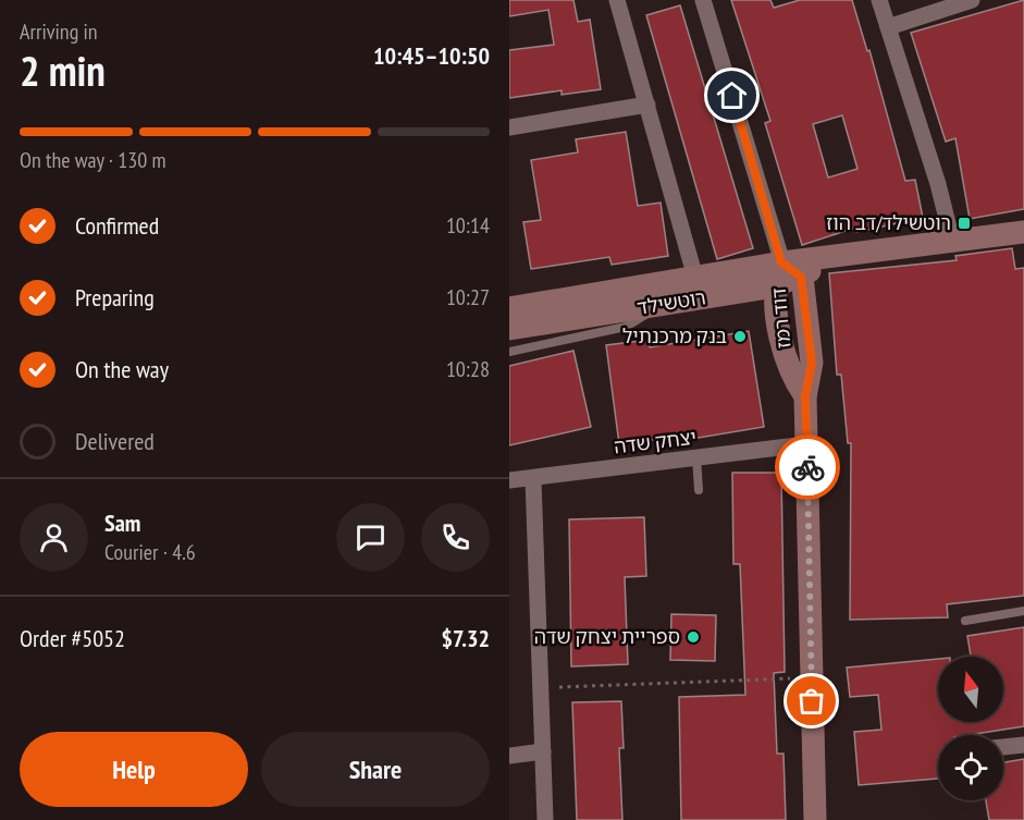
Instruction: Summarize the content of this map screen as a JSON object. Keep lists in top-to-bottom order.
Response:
{
  "streets": {
    "main road": ["רוטשילד", "דוד רמז"],
    "street": ["יצחק שדה"]
  },
  "crossings": [
    ["רוטשילד", "דוד רמז"],
    ["דוד רמז", "יצחק שדה"]
  ],
  "places": {
    "transit": ["רוטשילד/דב הוז"],
    "other": ["בנק מרכנתיל", "ספריית יצחק שדה"]
  },
  "north": "top",
  "page": {
    "heading": ["2 min", "Arriving in", "10:45–10:50"],
    "panel": [
      "Sam",
      "Courier · 4.6",
      "Order #5052",
      "$7.32"
    ],
    "bar": "On the way · 130 m",
    "list": [
      ["Confirmed", "10:14"],
      ["Preparing", "10:27"],
      ["On the way", "10:28"],
      "Delivered"
    ],
    "buttons": ["Help", "Share"]
  }
}
